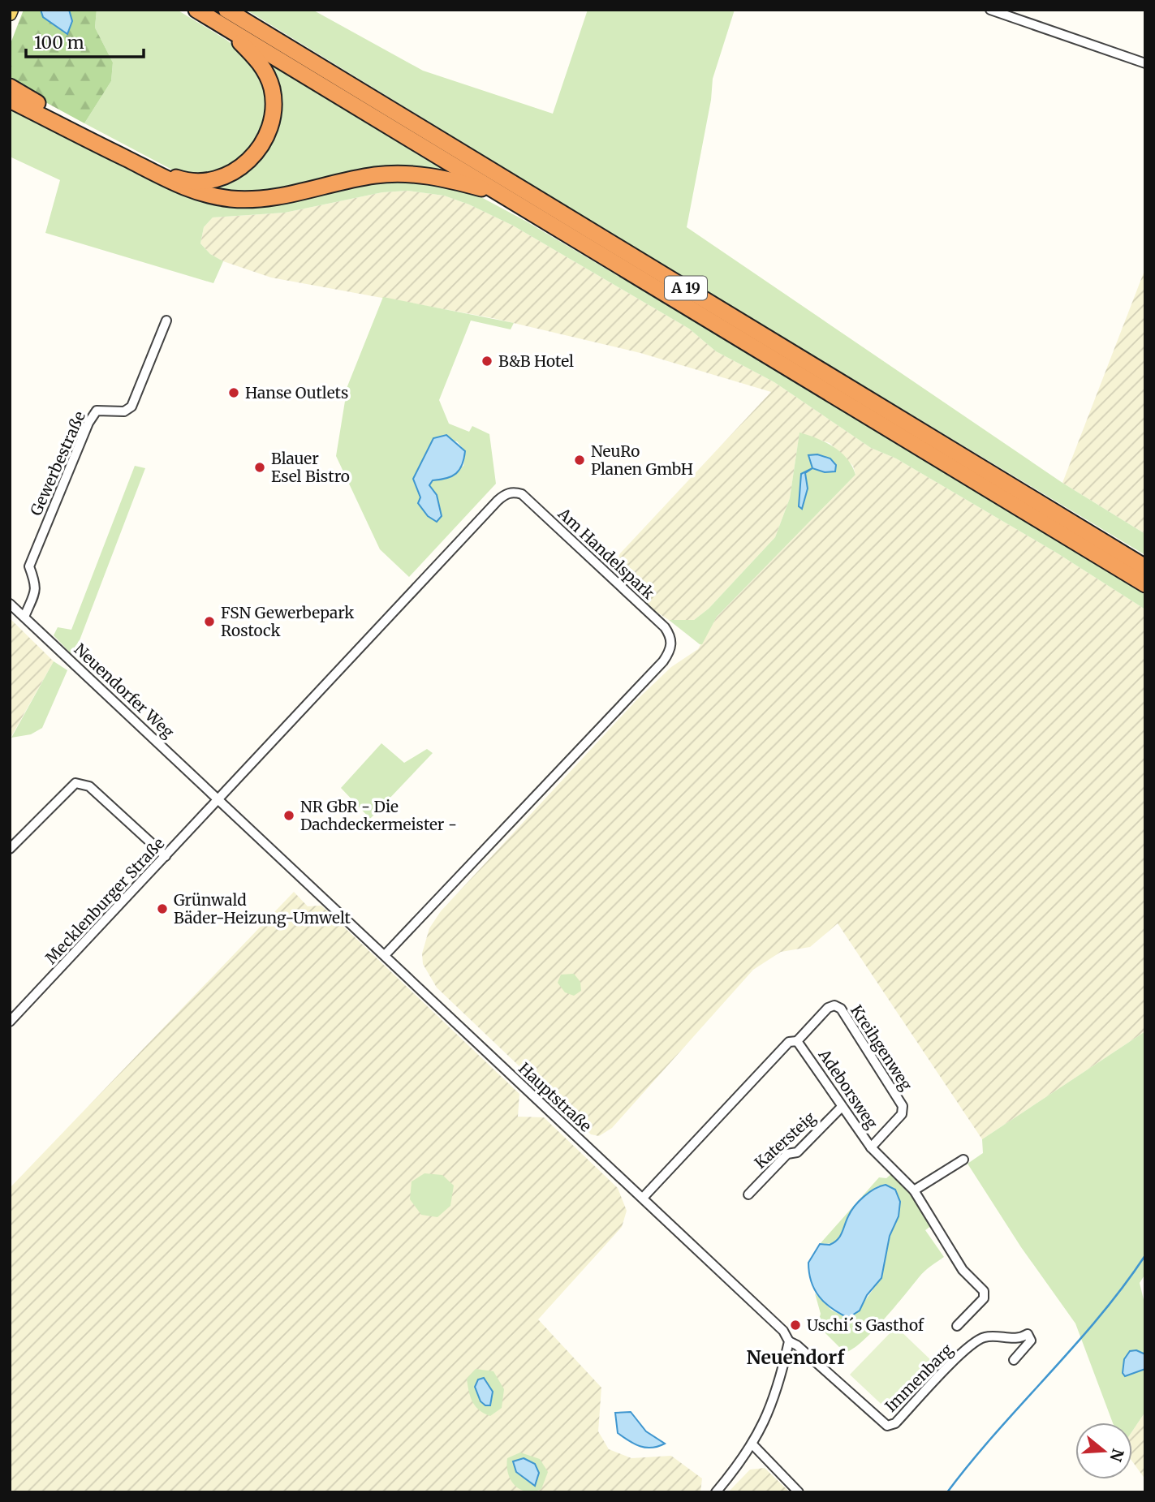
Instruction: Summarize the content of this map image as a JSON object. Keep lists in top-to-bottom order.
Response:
{
  "streets": {
    "highway": ["A 19"],
    "street": [
      "Gewerbestraße",
      "Am Handelspark",
      "Neuendorfer Weg",
      "Mecklenburger Straße",
      "Kreihgenweg",
      "Adeborsweg",
      "Hauptstraße",
      "Katersteig",
      "Immenbarg"
    ]
  },
  "crossings": [
    ["Gewerbestraße", "Neuendorfer Weg"],
    ["Am Handelspark", "Neuendorfer Weg"],
    ["Am Handelspark", "Mecklenburger Straße"],
    ["Am Handelspark", "Hauptstraße"],
    ["Neuendorfer Weg", "Mecklenburger Straße"],
    ["Neuendorfer Weg", "Hauptstraße"],
    ["Mecklenburger Straße", "Hauptstraße"],
    ["Kreihgenweg", "Adeborsweg"],
    ["Adeborsweg", "Hauptstraße"],
    ["Adeborsweg", "Katersteig"],
    ["Hauptstraße", "Immenbarg"]
  ],
  "districts": ["Neuendorf"],
  "places": [
    "B&B Hotel",
    "Hanse Outlets",
    "NeuRo Planen GmbH",
    "Blauer Esel Bistro",
    "FSN Gewerbepark Rostock",
    "NR GbR - Die Dachdeckermeister -",
    "Grünwald Bäder-Heizung-Umwelt",
    "Uschi´s Gasthof"
  ],
  "scale_bar": "100 m",
  "north": "right"
}
